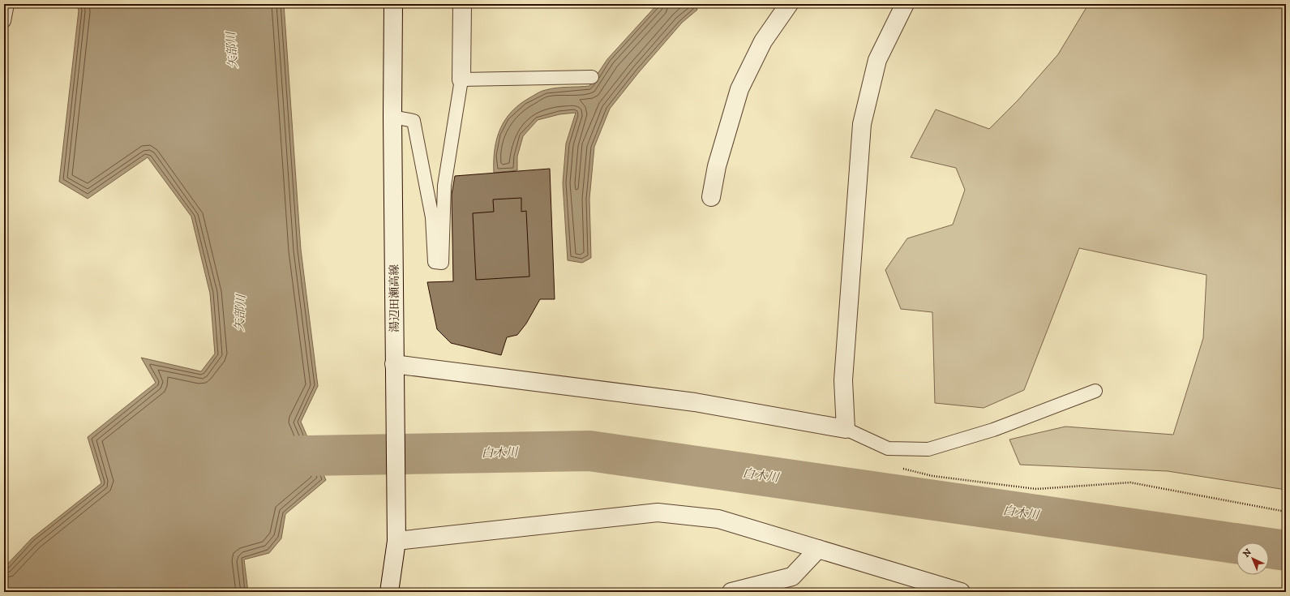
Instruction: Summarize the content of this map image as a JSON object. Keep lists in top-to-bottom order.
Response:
{
  "streets": {
    "street": ["湯辺田瀬高線"]
  },
  "water": ["矢部川", "白木川"],
  "north": "top left"
}
